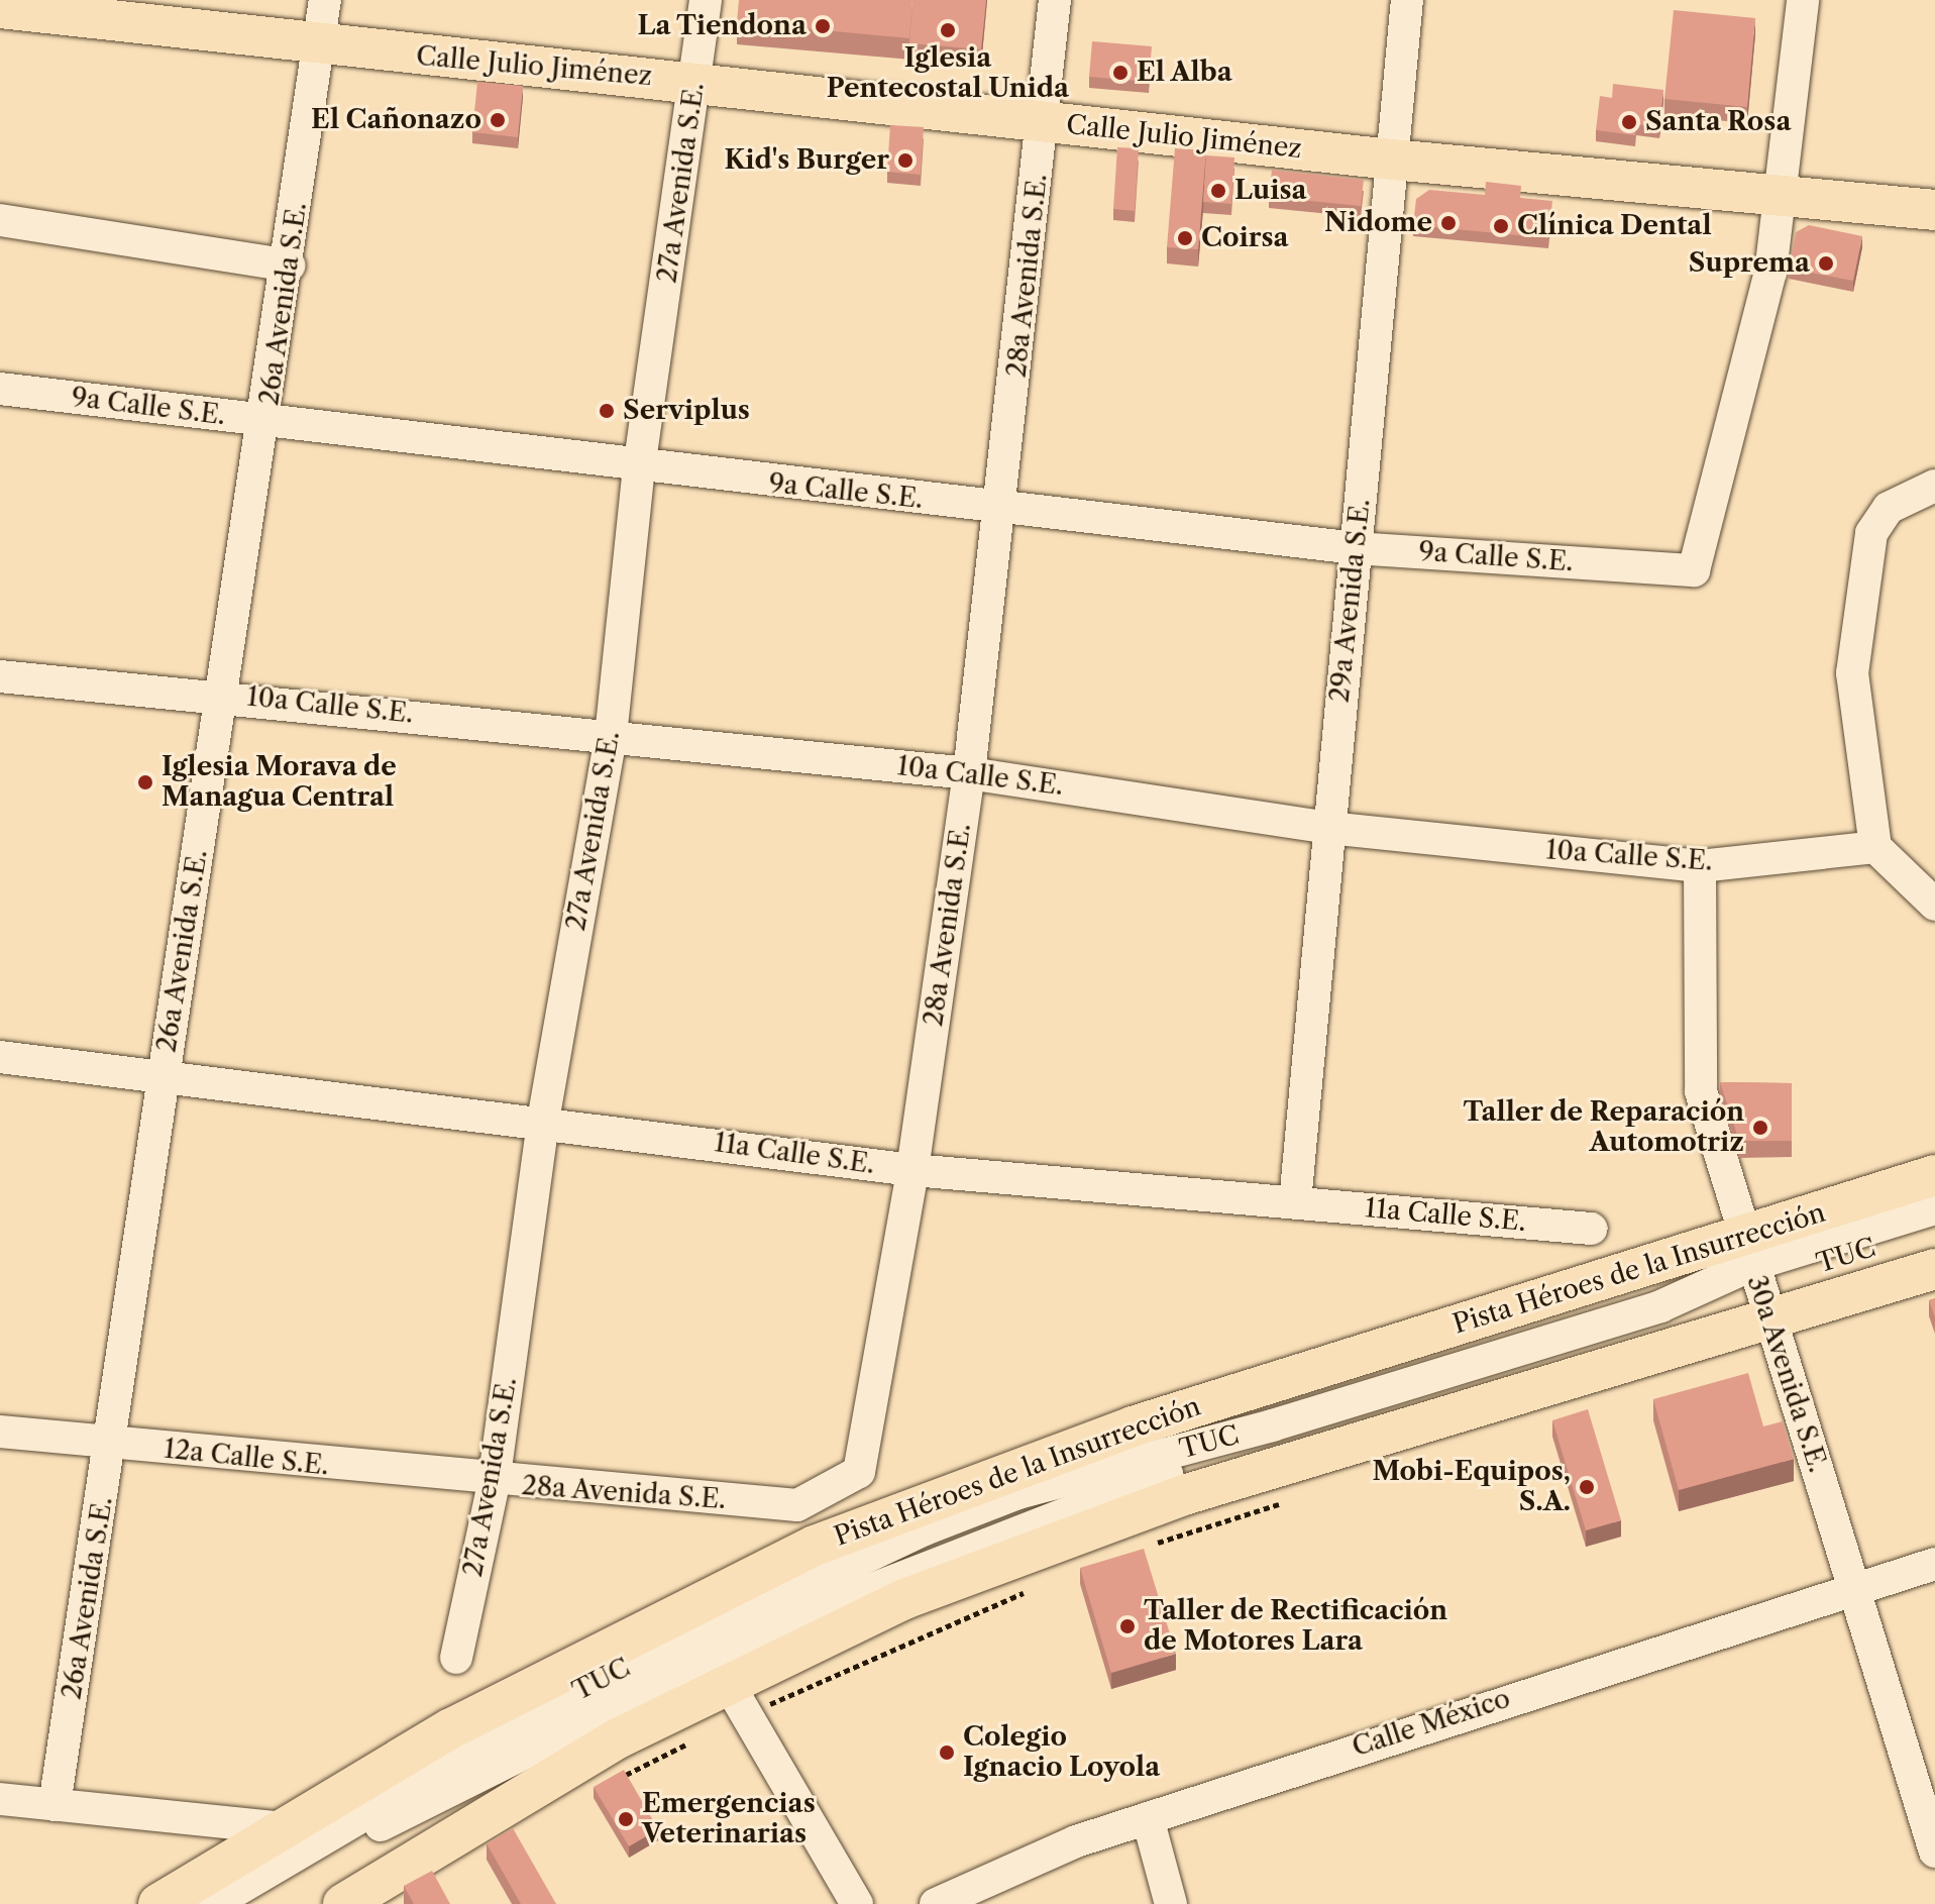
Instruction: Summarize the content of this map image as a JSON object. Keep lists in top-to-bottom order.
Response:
{
  "streets": {
    "main road": ["Calle Julio Jiménez", "Pista Héroes de la Insurrección"],
    "street": [
      "27a Avenida S.E.",
      "28a Avenida S.E.",
      "26a Avenida S.E.",
      "9a Calle S.E.",
      "29a Avenida S.E.",
      "10a Calle S.E.",
      "11a Calle S.E.",
      "TUC",
      "30a Avenida S.E.",
      "12a Calle S.E.",
      "Calle México"
    ]
  },
  "crossings": [
    ["Calle Julio Jiménez", "27a Avenida S.E."],
    ["Calle Julio Jiménez", "28a Avenida S.E."],
    ["Calle Julio Jiménez", "26a Avenida S.E."],
    ["Calle Julio Jiménez", "9a Calle S.E."],
    ["Calle Julio Jiménez", "29a Avenida S.E."],
    ["27a Avenida S.E.", "28a Avenida S.E."],
    ["27a Avenida S.E.", "9a Calle S.E."],
    ["27a Avenida S.E.", "10a Calle S.E."],
    ["27a Avenida S.E.", "11a Calle S.E."],
    ["27a Avenida S.E.", "12a Calle S.E."],
    ["28a Avenida S.E.", "9a Calle S.E."],
    ["28a Avenida S.E.", "10a Calle S.E."],
    ["28a Avenida S.E.", "11a Calle S.E."],
    ["28a Avenida S.E.", "12a Calle S.E."],
    ["26a Avenida S.E.", "9a Calle S.E."],
    ["26a Avenida S.E.", "10a Calle S.E."],
    ["26a Avenida S.E.", "11a Calle S.E."],
    ["26a Avenida S.E.", "12a Calle S.E."],
    ["9a Calle S.E.", "29a Avenida S.E."],
    ["29a Avenida S.E.", "10a Calle S.E."],
    ["29a Avenida S.E.", "11a Calle S.E."],
    ["10a Calle S.E.", "30a Avenida S.E."],
    ["TUC", "Pista Héroes de la Insurrección"],
    ["TUC", "30a Avenida S.E."],
    ["Pista Héroes de la Insurrección", "30a Avenida S.E."],
    ["30a Avenida S.E.", "Calle México"]
  ],
  "places": [
    "La Tiendona",
    "Iglesia Pentecostal Unida",
    "El Alba",
    "El Cañonazo",
    "Santa Rosa",
    "Kid's Burger",
    "Luisa",
    "Nidome",
    "Clínica Dental",
    "Coirsa",
    "Suprema",
    "Serviplus",
    "Iglesia Morava de Managua Central",
    "Taller de Reparación Automotriz",
    "Mobi-Equipos, S.A.",
    "Taller de Rectificación de Motores Lara",
    "Colegio Ignacio Loyola",
    "Emergencias Veterinarias"
  ]
}
